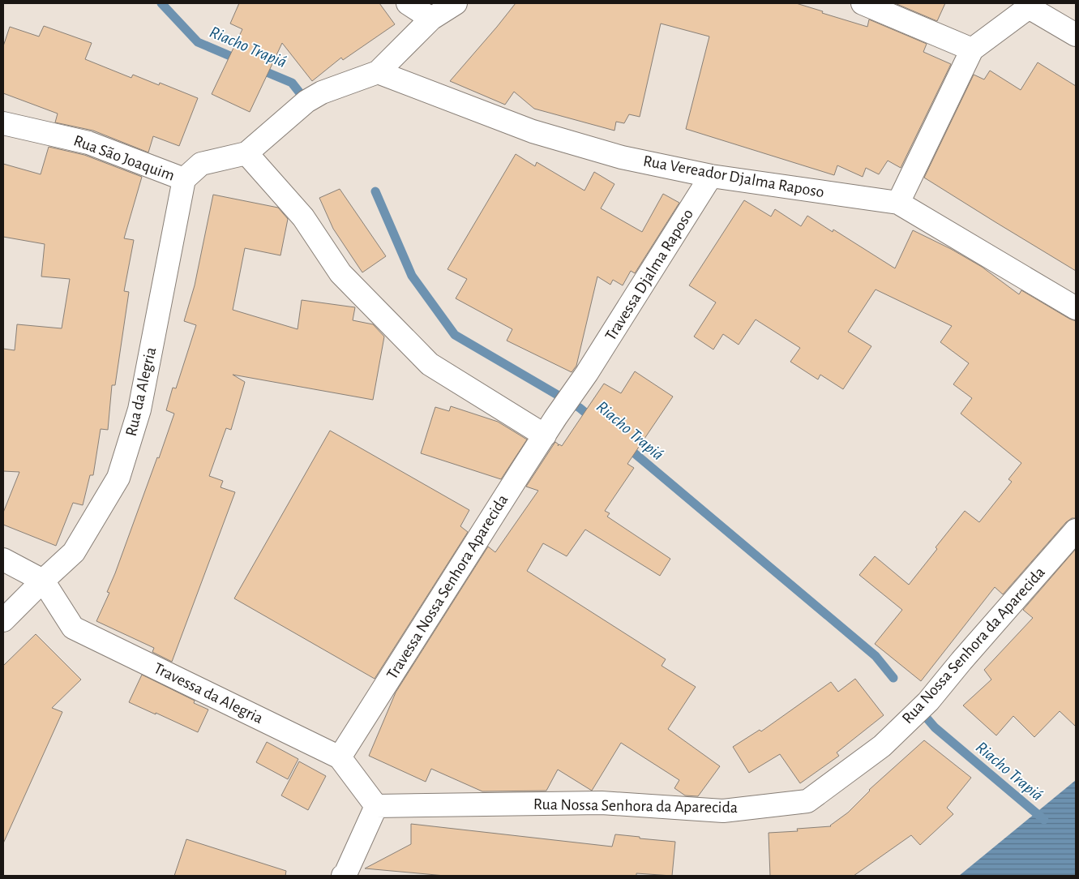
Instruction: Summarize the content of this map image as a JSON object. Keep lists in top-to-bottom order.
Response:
{
  "streets": {
    "street": [
      "Rua São Joaquim",
      "Rua Vereador Djalma Raposo",
      "Travessa Djalma Raposo",
      "Rua da Alegria",
      "Travessa Nossa Senhora Aparecida",
      "Rua Nossa Senhora da Aparecida",
      "Travessa da Alegria"
    ]
  },
  "crossings": [
    ["Rua São Joaquim", "Rua Vereador Djalma Raposo"],
    ["Rua São Joaquim", "Rua da Alegria"],
    ["Rua Vereador Djalma Raposo", "Travessa Djalma Raposo"],
    ["Travessa Djalma Raposo", "Travessa Nossa Senhora Aparecida"],
    ["Rua da Alegria", "Travessa da Alegria"],
    ["Travessa Nossa Senhora Aparecida", "Travessa da Alegria"],
    ["Rua Nossa Senhora da Aparecida", "Travessa da Alegria"]
  ],
  "water": ["Riacho Trapiá"]
}
